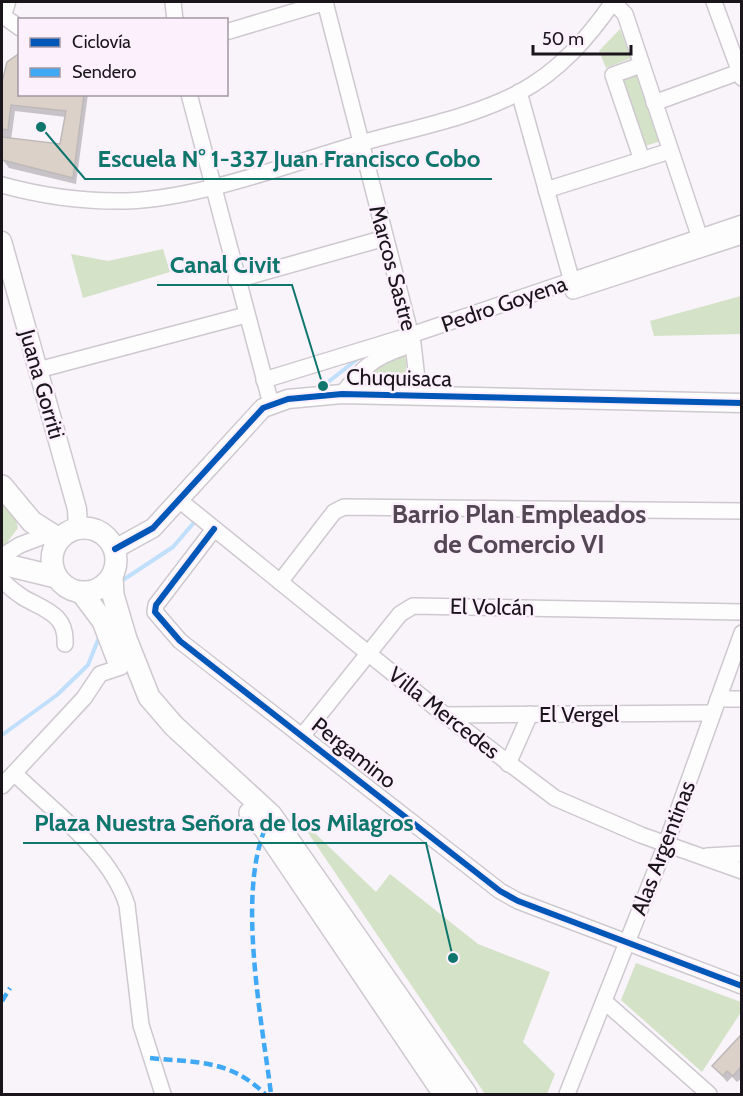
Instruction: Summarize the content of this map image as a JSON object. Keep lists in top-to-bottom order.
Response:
{
  "streets": {
    "street": [
      "Marcos Sastre",
      "Pedro Goyena",
      "Chuquisaca",
      "Juana Gorriti",
      "El Volcán",
      "Villa Mercedes",
      "El Vergel",
      "Pergamino",
      "Alas Argentinas"
    ]
  },
  "crossings": [
    ["Marcos Sastre", "Pedro Goyena"],
    ["Marcos Sastre", "Chuquisaca"],
    ["Pedro Goyena", "Chuquisaca"],
    ["Chuquisaca", "Juana Gorriti"],
    ["Chuquisaca", "Villa Mercedes"],
    ["Chuquisaca", "Pergamino"],
    ["El Volcán", "Villa Mercedes"],
    ["El Volcán", "Pergamino"],
    ["Villa Mercedes", "El Vergel"],
    ["Villa Mercedes", "Pergamino"],
    ["Villa Mercedes", "Alas Argentinas"],
    ["El Vergel", "Alas Argentinas"],
    ["Pergamino", "Alas Argentinas"]
  ],
  "districts": ["Barrio Plan Empleados de Comercio VI"],
  "places": ["Escuela N° 1-337 Juan Francisco Cobo", "Canal Civit", "Plaza Nuestra Señora de los Milagros"],
  "legend": ["Ciclovía", "Sendero"],
  "scale_bar": "50 m"
}
